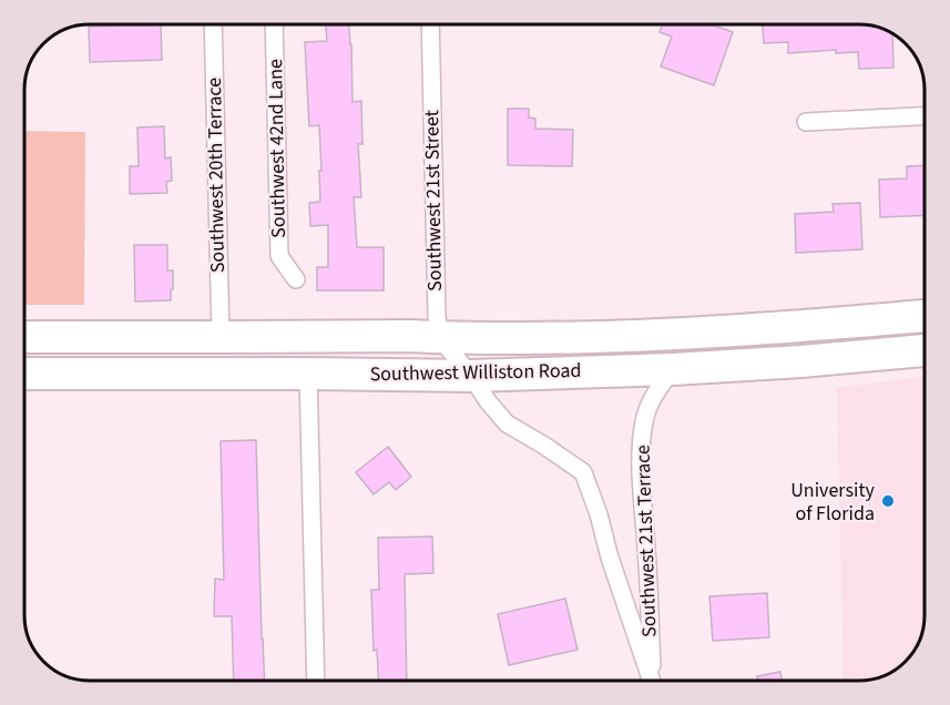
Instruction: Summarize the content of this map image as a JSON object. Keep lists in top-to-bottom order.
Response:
{
  "streets": {
    "highway": ["Southwest Williston Road"],
    "street": [
      "Southwest 42nd Lane",
      "Southwest 20th Terrace",
      "Southwest 21st Street",
      "Southwest 21st Terrace"
    ]
  },
  "crossings": [
    ["Southwest 20th Terrace", "Southwest Williston Road"],
    ["Southwest 21st Street", "Southwest Williston Road"],
    ["Southwest Williston Road", "Southwest 21st Terrace"]
  ],
  "places": ["University of Florida"]
}
